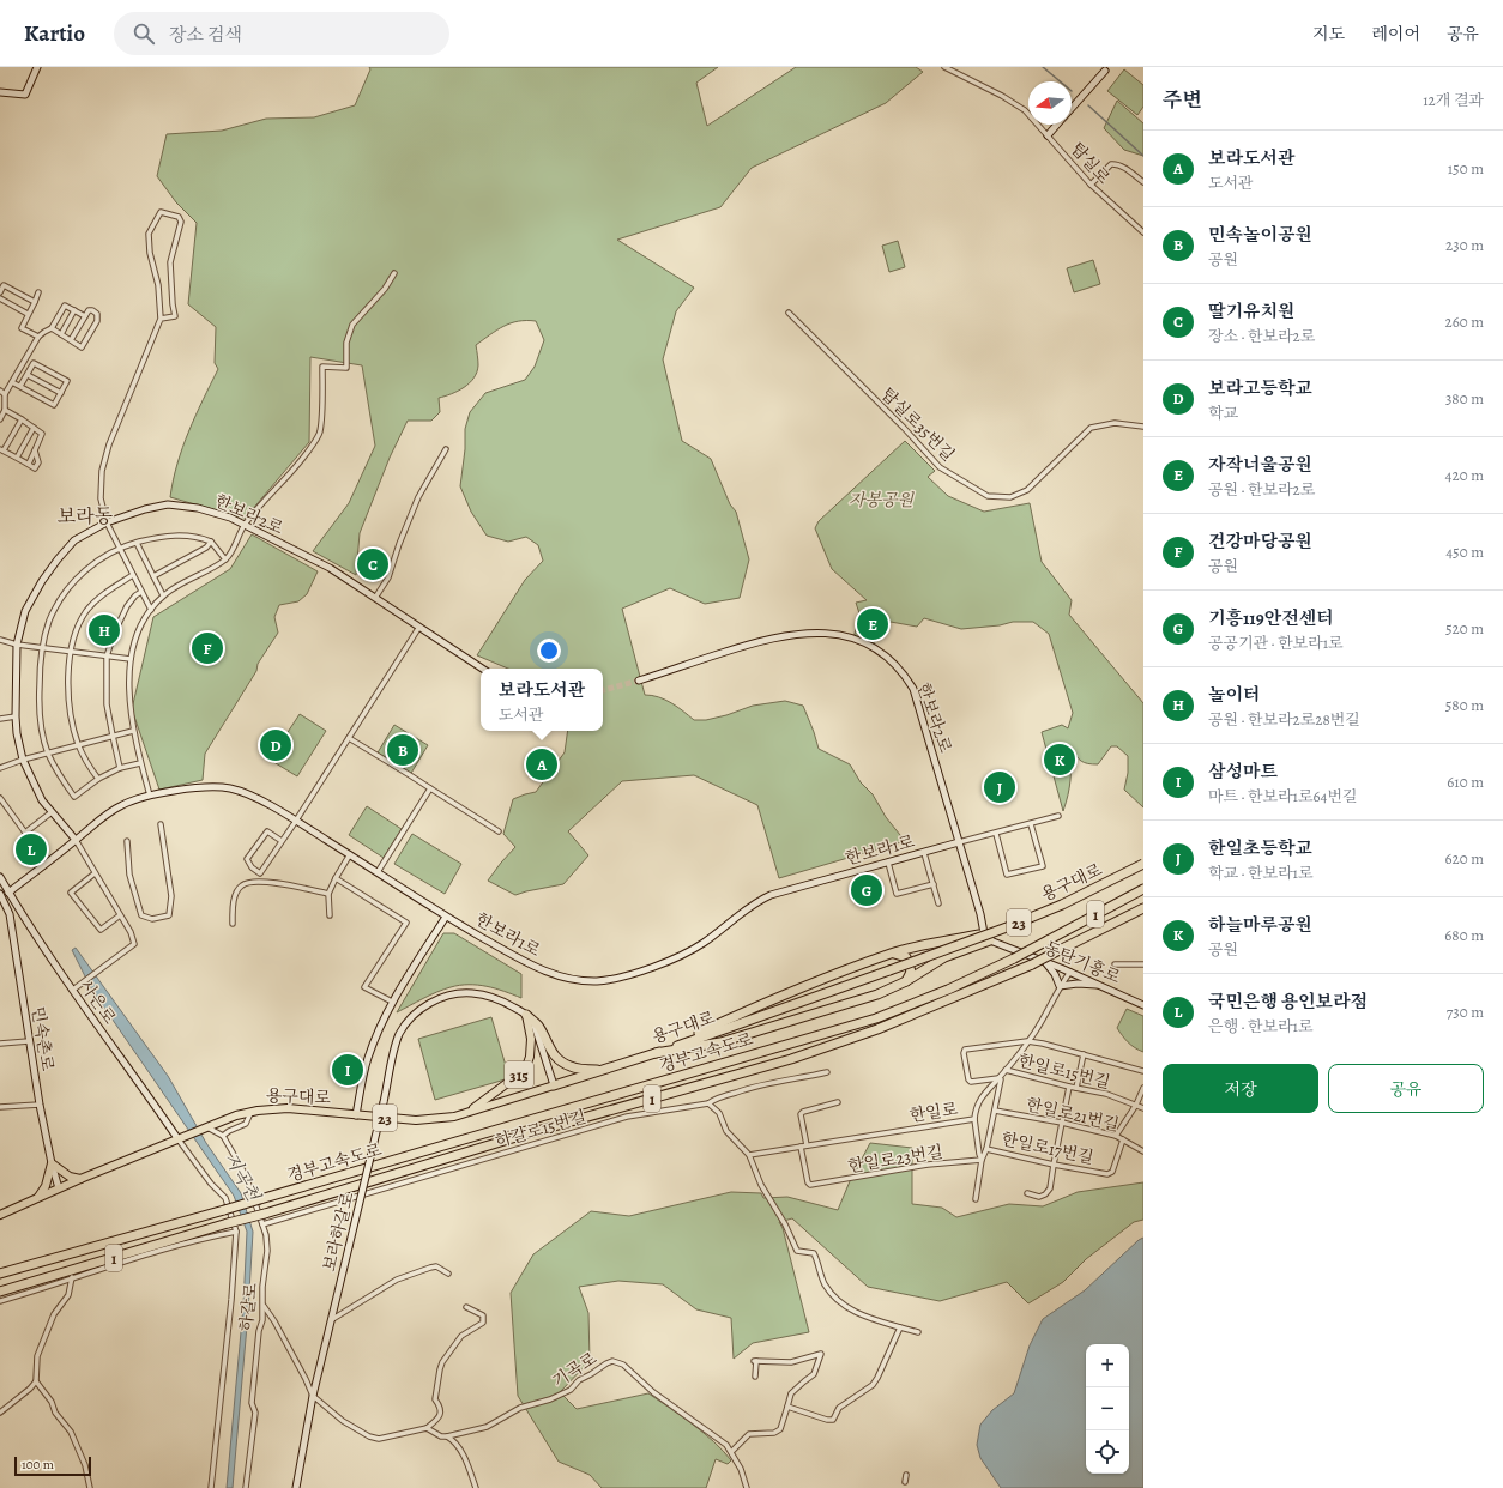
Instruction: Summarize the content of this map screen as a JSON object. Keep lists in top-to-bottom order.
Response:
{
  "streets": {
    "highway": [
      "용구대로",
      "1",
      "23",
      "경부고속도로",
      "315"
    ],
    "street": [
      "탑실로",
      "탑실로35번길",
      "한보라2로",
      "한보라1로",
      "동탄기흥로",
      "사은로",
      "민속촌로",
      "한일로15번길",
      "한일로",
      "한일로21번길",
      "하갈로15번길",
      "한일로17번길",
      "한일로23번길",
      "보라하갈로",
      "하갈로",
      "기곡로"
    ]
  },
  "crossings": [
    ["한보라2로", "한보라1로"],
    ["한보라2로", "동탄기흥로"],
    ["한보라1로", "사은로"],
    ["용구대로", "23"],
    ["용구대로", "315"],
    ["용구대로", "보라하갈로"],
    ["23", "사은로"],
    ["23", "민속촌로"],
    ["동탄기흥로", "한일로"],
    ["한일로15번길", "한일로"],
    ["315", "보라하갈로"],
    ["한일로", "한일로17번길"],
    ["한일로", "한일로23번길"],
    ["한일로21번길", "한일로17번길"],
    ["하갈로15번길", "하갈로"]
  ],
  "districts": ["보라동"],
  "water": ["지곡천"],
  "parks": ["자봉공원"],
  "scale_bar": "100 m",
  "north": "left",
  "page": {
    "header": "Kartio",
    "search": "장소 검색",
    "nav": ["지도", "레이어", "공유"],
    "heading": ["주변", "12개 결과"],
    "list": [
      {
        "mark": "A",
        "name": "보라도서관",
        "note": "도서관",
        "value": "150 m"
      },
      {
        "mark": "B",
        "name": "민속놀이공원",
        "note": "공원",
        "value": "230 m"
      },
      {
        "mark": "C",
        "name": "딸기유치원",
        "note": "장소 · 한보라2로",
        "value": "260 m"
      },
      {
        "mark": "D",
        "name": "보라고등학교",
        "note": "학교",
        "value": "380 m"
      },
      {
        "mark": "E",
        "name": "자작너울공원",
        "note": "공원 · 한보라2로",
        "value": "420 m"
      },
      {
        "mark": "F",
        "name": "건강마당공원",
        "note": "공원",
        "value": "450 m"
      },
      {
        "mark": "G",
        "name": "기흥119안전센터",
        "note": "공공기관 · 한보라1로",
        "value": "520 m"
      },
      {
        "mark": "H",
        "name": "놀이터",
        "note": "공원 · 한보라2로28번길",
        "value": "580 m"
      },
      {
        "mark": "I",
        "name": "삼성마트",
        "note": "마트 · 한보라1로64번길",
        "value": "610 m"
      },
      {
        "mark": "J",
        "name": "한일초등학교",
        "note": "학교 · 한보라1로",
        "value": "620 m"
      },
      {
        "mark": "K",
        "name": "하늘마루공원",
        "note": "공원",
        "value": "680 m"
      },
      {
        "mark": "L",
        "name": "국민은행 용인보라점",
        "note": "은행 · 한보라1로",
        "value": "730 m"
      }
    ],
    "pins": [
      "C",
      "E",
      "H",
      "F",
      "D",
      "B",
      "K",
      "A",
      "J",
      "L",
      "G",
      "I"
    ],
    "popup": ["보라도서관", "도서관"],
    "buttons": ["저장", "공유"],
    "map_buttons": ["+", "−"],
    "scale": "100 m"
  }
}
